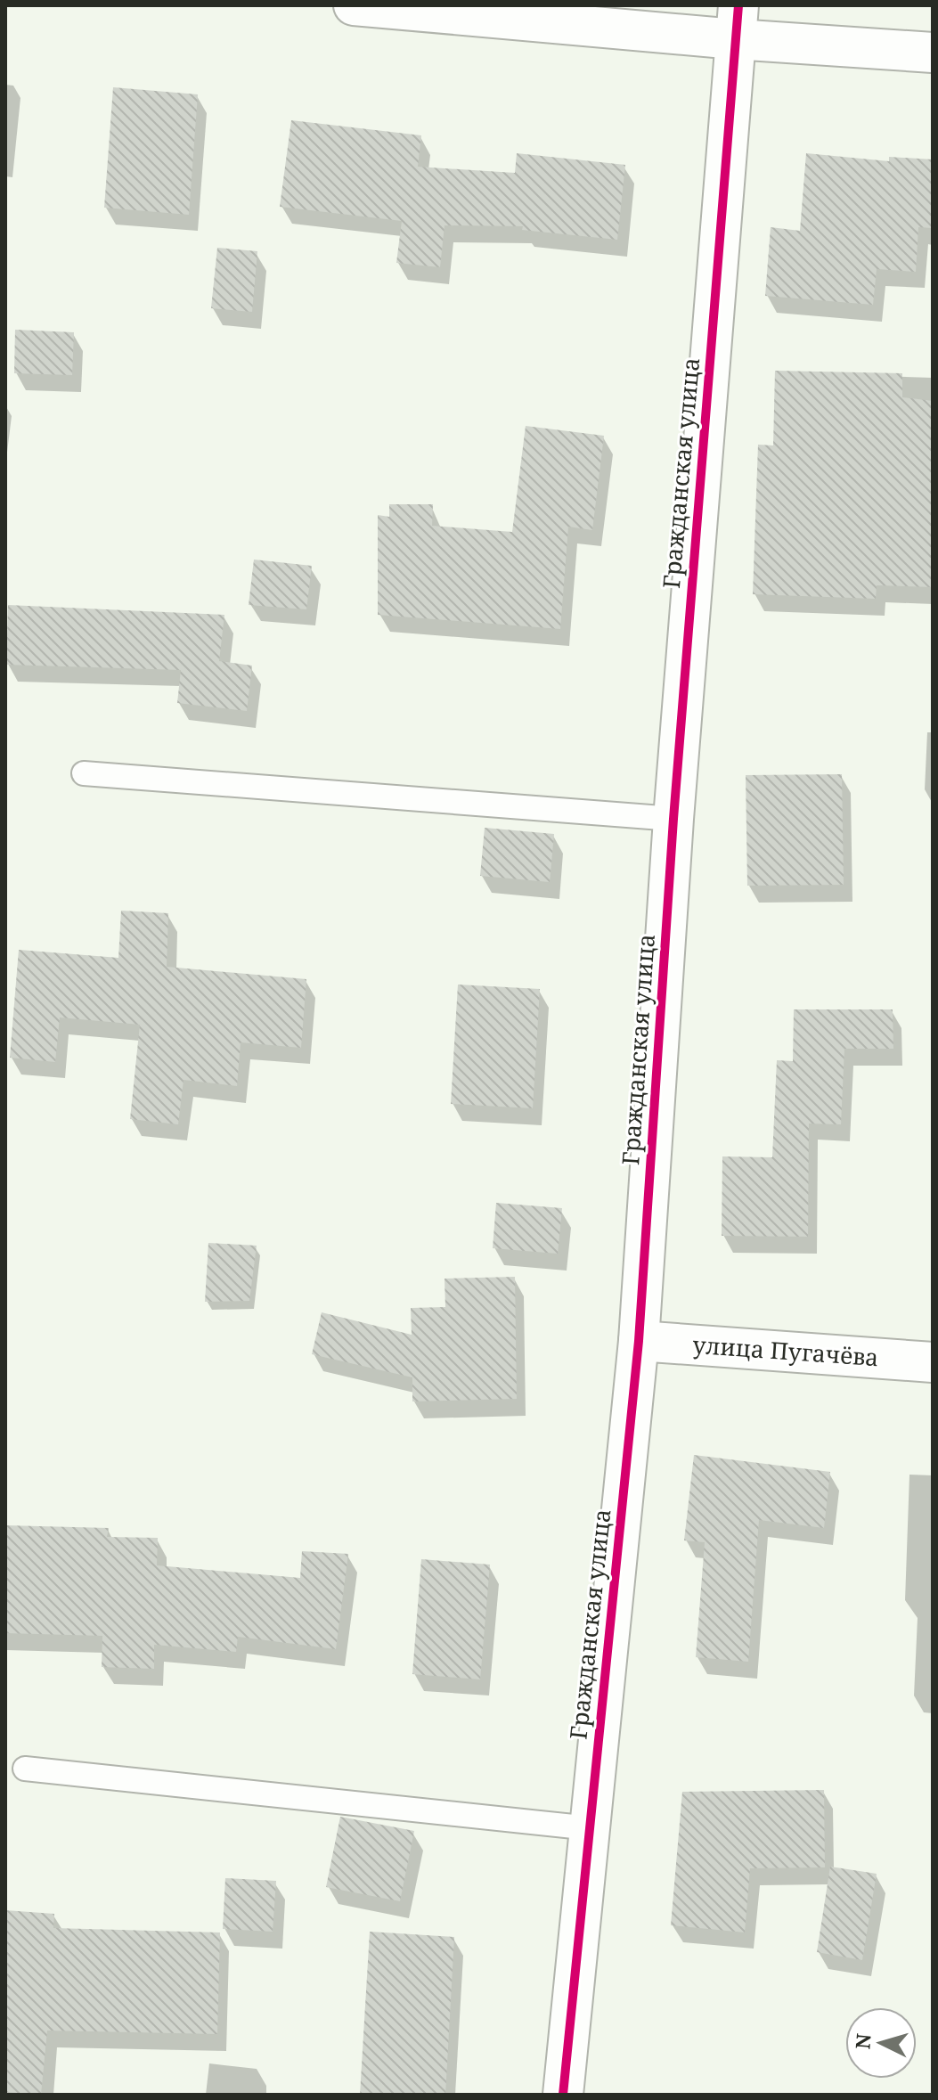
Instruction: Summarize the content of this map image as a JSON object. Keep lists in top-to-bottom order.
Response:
{
  "streets": {
    "street": ["Гражданская улица", "улица Пугачёва"]
  },
  "crossings": [
    ["Гражданская улица", "улица Пугачёва"]
  ],
  "north": "left"
}
